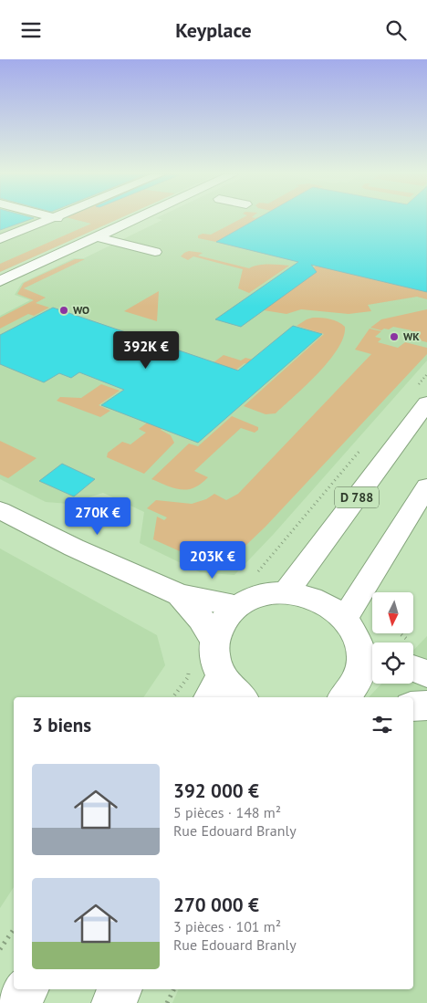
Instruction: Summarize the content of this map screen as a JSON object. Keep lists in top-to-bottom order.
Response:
{
  "streets": {
    "main road": ["D 788"]
  },
  "places": ["WO", "WK"],
  "north": "bottom",
  "page": {
    "header": "Keyplace",
    "price": ["392K €", "270K €", "203K €"],
    "heading": "3 biens",
    "list": [
      {
        "name": "392 000 €",
        "note": "5 pièces · 148 m² · Rue Edouard Branly"
      },
      {
        "name": "270 000 €",
        "note": "3 pièces · 101 m² · Rue Edouard Branly"
      }
    ]
  }
}
